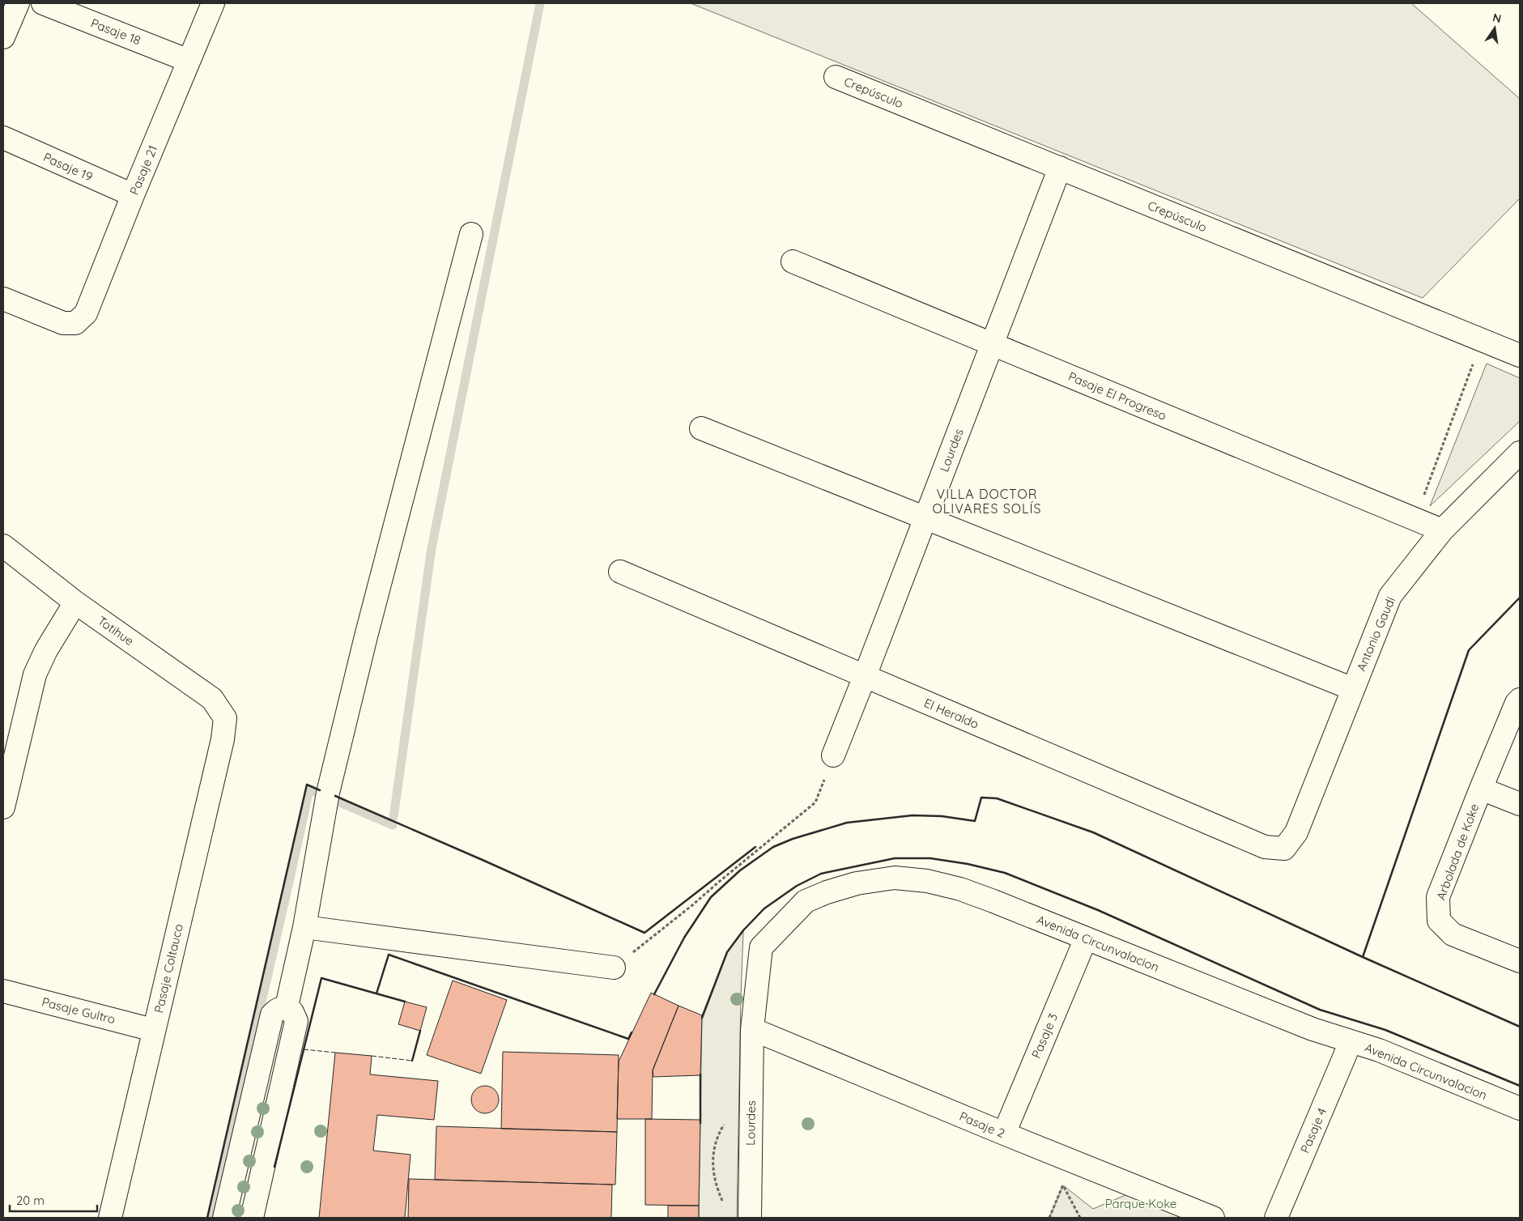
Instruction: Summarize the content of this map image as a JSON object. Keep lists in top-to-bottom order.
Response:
{
  "streets": {
    "street": [
      "Pasaje 18",
      "Crepúsculo",
      "Pasaje 19",
      "Pasaje 21",
      "Pasaje El Progreso",
      "Lourdes",
      "Totihue",
      "Antonio Gaudi",
      "El Heraldo",
      "Arbolada de Koke",
      "Avenida Circunvalacion",
      "Pasaje Coltauco",
      "Pasaje Gultro",
      "Pasaje 3",
      "Pasaje 2",
      "Pasaje 4"
    ]
  },
  "crossings": [
    ["Pasaje 18", "Pasaje 21"],
    ["Crepúsculo", "Lourdes"],
    ["Pasaje 19", "Pasaje 21"],
    ["Pasaje El Progreso", "Lourdes"],
    ["Pasaje El Progreso", "Antonio Gaudi"],
    ["Lourdes", "El Heraldo"],
    ["Lourdes", "Avenida Circunvalacion"],
    ["Lourdes", "Pasaje 2"],
    ["Totihue", "Pasaje Coltauco"],
    ["Antonio Gaudi", "El Heraldo"],
    ["Avenida Circunvalacion", "Pasaje 3"],
    ["Avenida Circunvalacion", "Pasaje 2"],
    ["Avenida Circunvalacion", "Pasaje 4"],
    ["Pasaje Coltauco", "Pasaje Gultro"],
    ["Pasaje 3", "Pasaje 2"]
  ],
  "districts": ["VILLA DOCTOR OLIVARES SOLÍS"],
  "parks": ["Parque Koke"],
  "scale_bar": "20 m",
  "north": "top"
}
